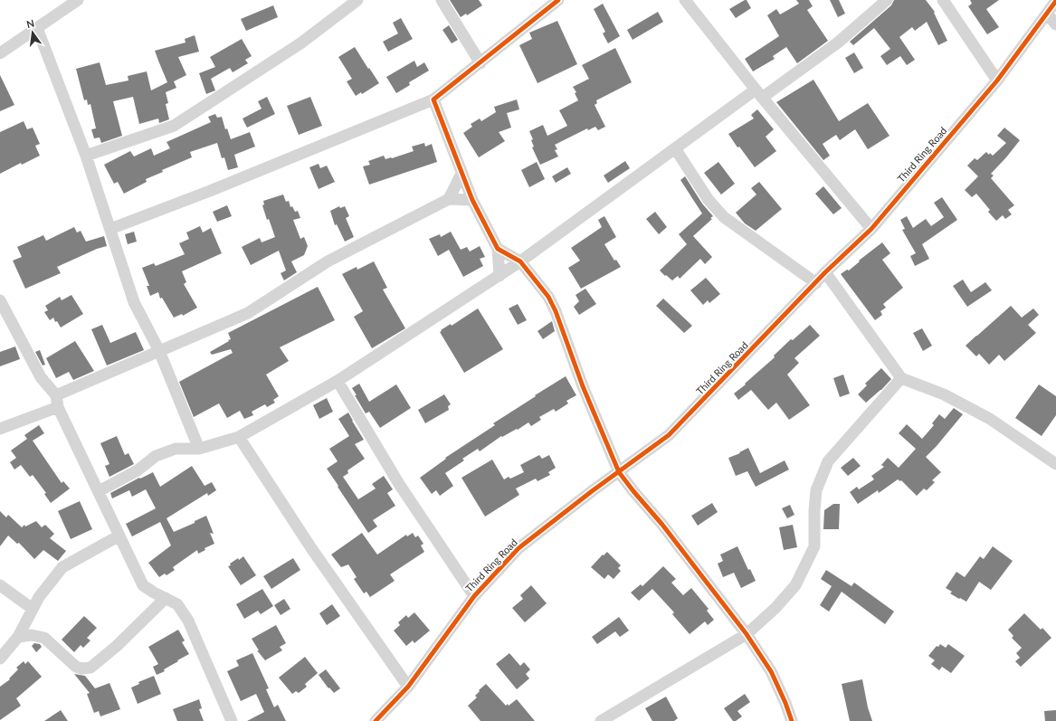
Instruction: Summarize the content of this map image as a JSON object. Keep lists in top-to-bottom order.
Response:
{
  "streets": {
    "street": ["Third Ring Road"]
  },
  "north": "top"
}
